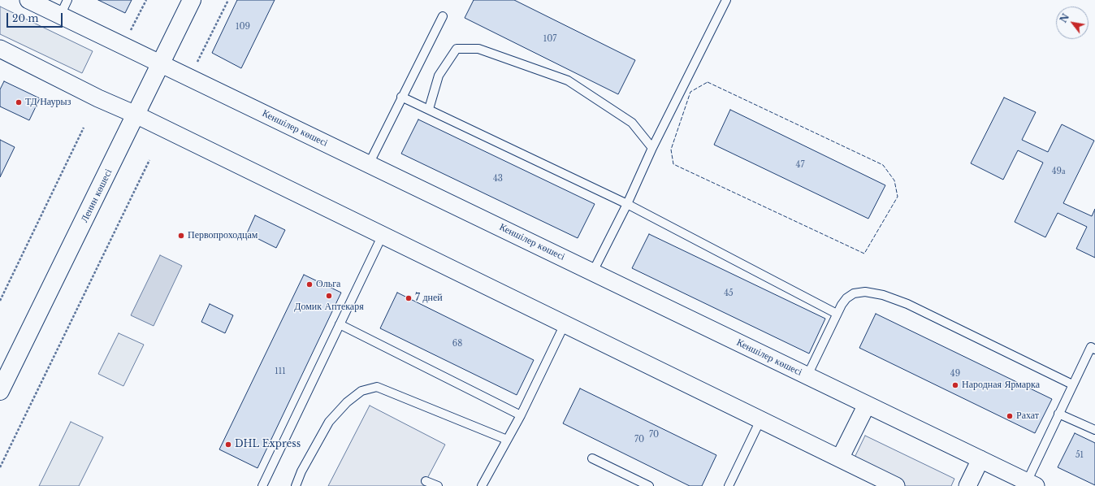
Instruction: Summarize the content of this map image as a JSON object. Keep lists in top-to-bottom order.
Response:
{
  "streets": {
    "main road": ["Ленин көшесі"],
    "street": ["Кеншілер көшесі"]
  },
  "crossings": [
    ["Кеншілер көшесі", "Ленин көшесі"]
  ],
  "places": [
    "ТД Наурыз",
    "Первопроходцам",
    "Ольга",
    "Домик Аптекаря",
    "7 дней",
    "Народная Ярмарка",
    "Рахат",
    "DHL Express"
  ],
  "house_numbers": [
    "109",
    "107",
    "47",
    "49а",
    "43",
    "45",
    "68",
    "111",
    "49",
    "70",
    "70",
    "51"
  ],
  "scale_bar": "20 m",
  "north": "top left"
}
